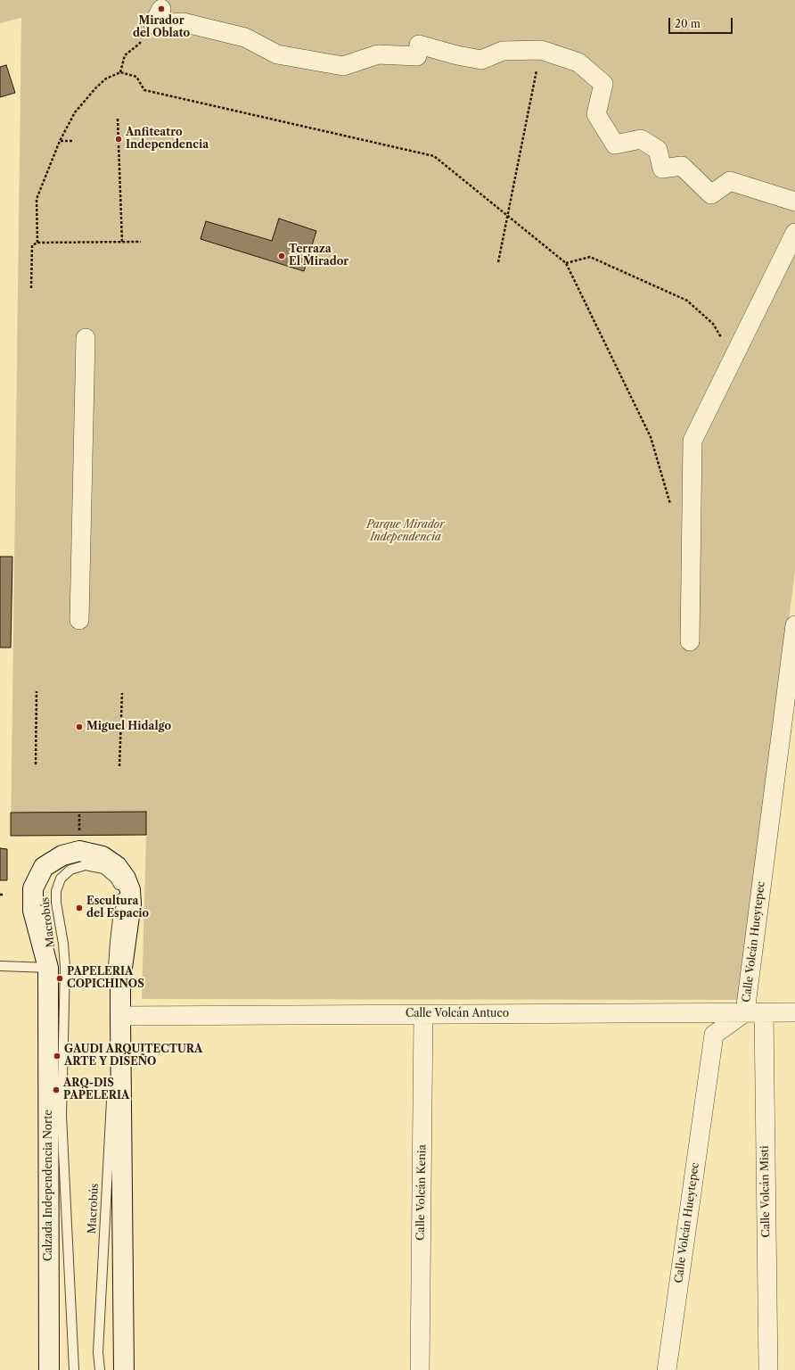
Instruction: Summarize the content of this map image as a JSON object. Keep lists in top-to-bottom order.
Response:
{
  "streets": {
    "street": [
      "Calle Volcán Hueytepec",
      "Calle Volcán Antuco",
      "Calzada Independencia Norte",
      "Calle Volcán Misti",
      "Calle Volcán Kenia"
    ],
    "lane": ["Macrobús"]
  },
  "crossings": [
    ["Calle Volcán Hueytepec", "Calle Volcán Antuco"],
    ["Calle Volcán Antuco", "Calzada Independencia Norte"],
    ["Calle Volcán Antuco", "Calle Volcán Misti"],
    ["Calle Volcán Antuco", "Calle Volcán Kenia"]
  ],
  "parks": ["Parque Mirador Independencia"],
  "places": [
    "Mirador del Oblato",
    "Anfiteatro Independencia",
    "Terraza El Mirador",
    "Miguel Hidalgo",
    "Escultura del Espacio",
    "PAPELERIA COPICHINOS",
    "GAUDI ARQUITECTURA ARTE Y DISEÑO",
    "ARQ-DIS PAPELERIA"
  ],
  "scale_bar": "20 m"
}
